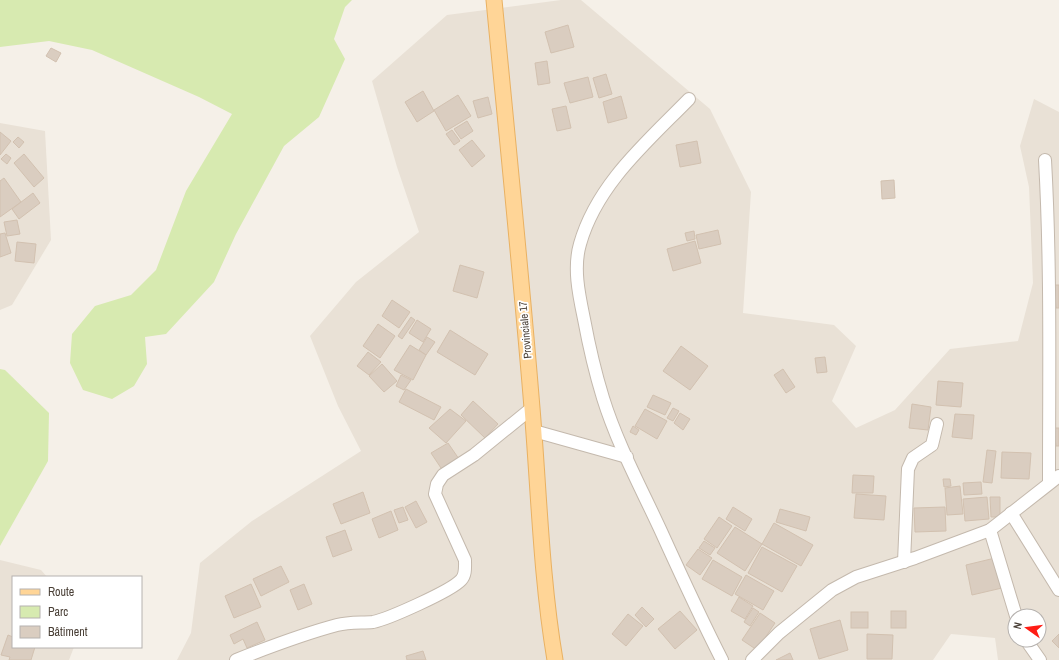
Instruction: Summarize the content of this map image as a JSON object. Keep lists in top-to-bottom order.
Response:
{
  "streets": {
    "main road": ["Provinciale 17"]
  },
  "legend": ["Route", "Parc", "Bâtiment"],
  "north": "left"
}
